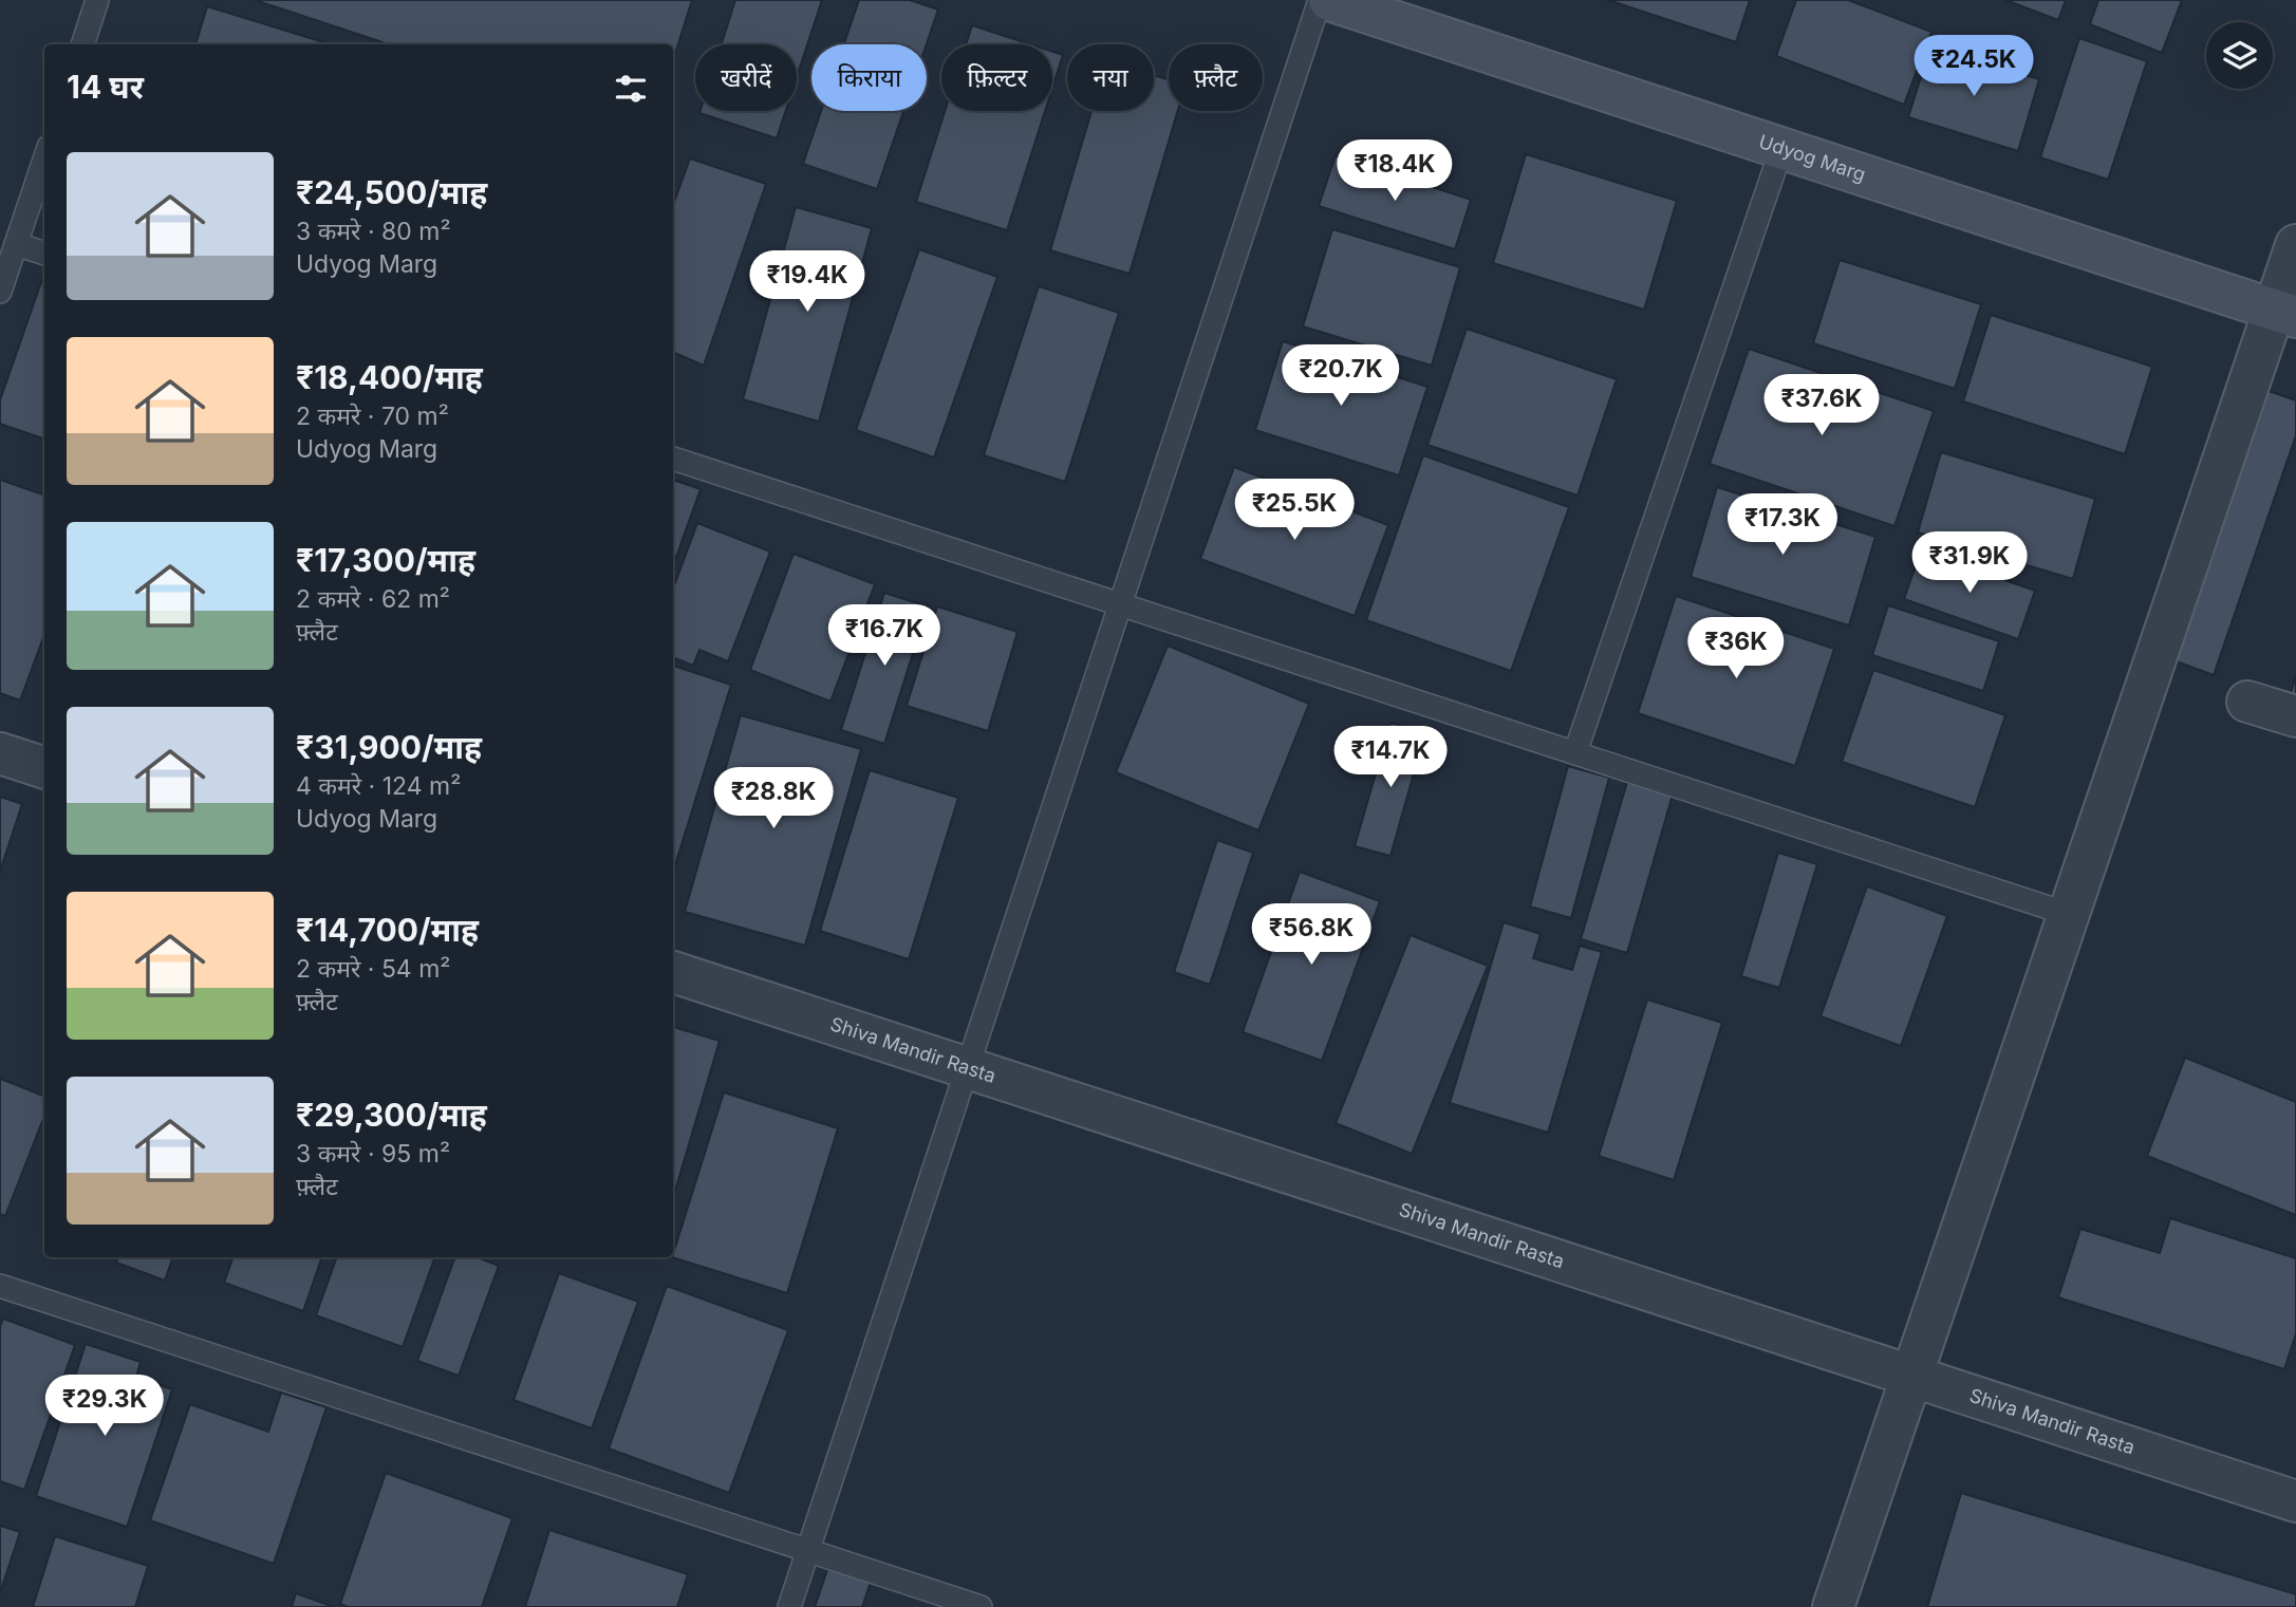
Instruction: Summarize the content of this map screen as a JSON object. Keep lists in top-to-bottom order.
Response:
{
  "streets": {
    "street": ["Udyog Marg", "Shiva Mandir Rasta"]
  },
  "page": {
    "price": [
      "₹24.5K",
      "₹18.4K",
      "₹19.4K",
      "₹20.7K",
      "₹37.6K",
      "₹25.5K",
      "₹17.3K",
      "₹31.9K",
      "₹16.7K",
      "₹36K",
      "₹14.7K",
      "₹28.8K",
      "₹56.8K",
      "₹29.3K"
    ],
    "chip": [
      "खरीदें",
      "किराया",
      "फ़िल्टर",
      "नया",
      "फ़्लैट"
    ],
    "heading": "14 घर",
    "list": [
      {
        "name": "₹24,500/माह",
        "note": "3 कमरे · 80 m² · Udyog Marg"
      },
      {
        "name": "₹18,400/माह",
        "note": "2 कमरे · 70 m² · Udyog Marg"
      },
      {
        "name": "₹17,300/माह",
        "note": "2 कमरे · 62 m² · फ़्लैट"
      },
      {
        "name": "₹31,900/माह",
        "note": "4 कमरे · 124 m² · Udyog Marg"
      },
      {
        "name": "₹14,700/माह",
        "note": "2 कमरे · 54 m² · फ़्लैट"
      },
      {
        "name": "₹29,300/माह",
        "note": "3 कमरे · 95 m² · फ़्लैट"
      }
    ]
  }
}
